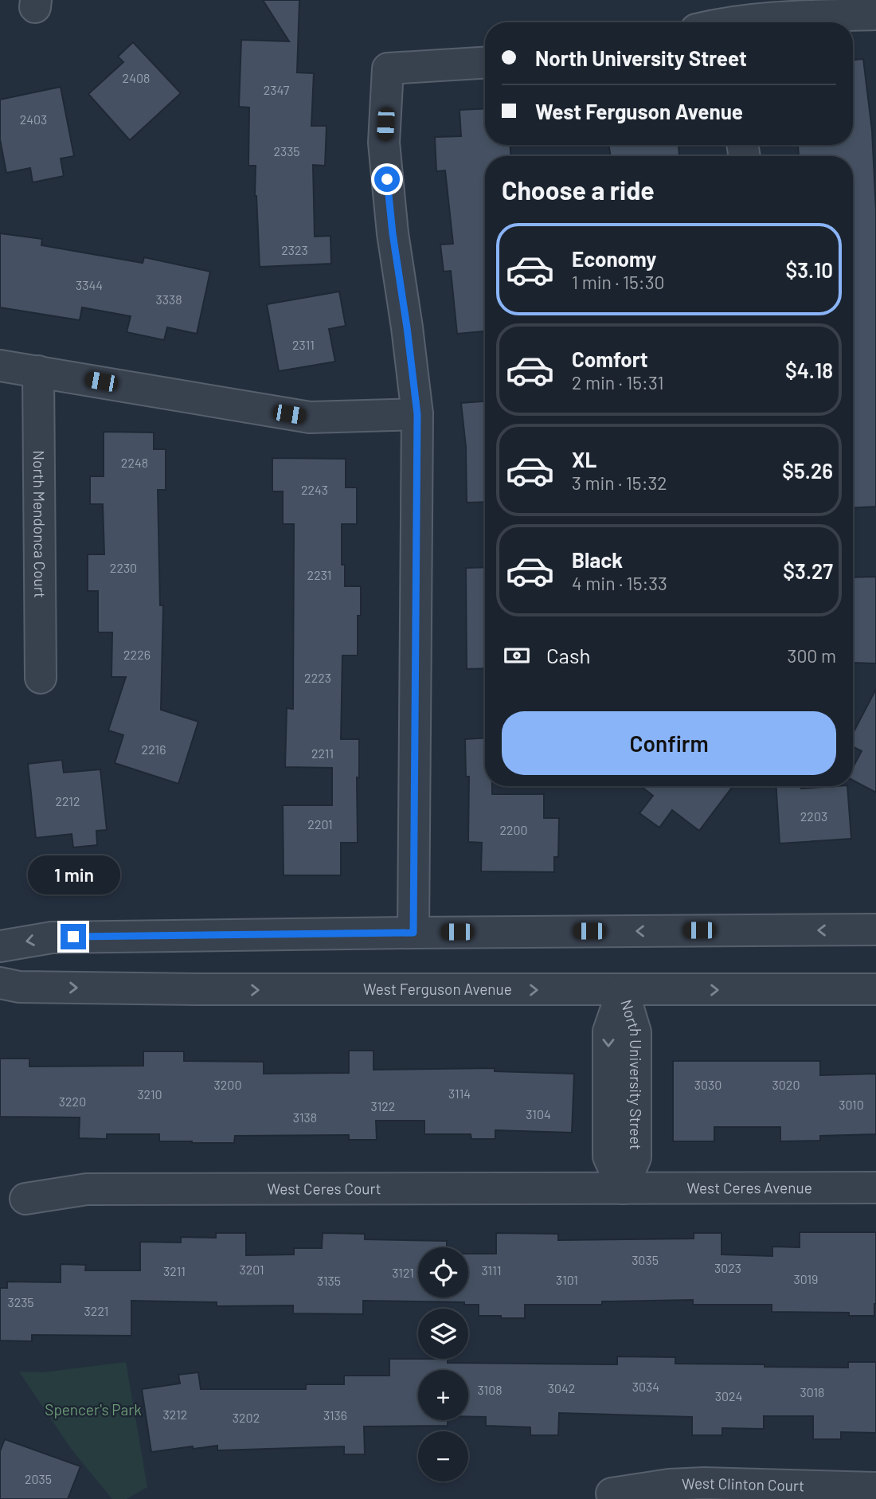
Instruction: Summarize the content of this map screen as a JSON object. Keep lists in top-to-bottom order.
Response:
{
  "streets": {
    "street": [
      "North Mendonca Court",
      "West Ferguson Avenue",
      "North University Street",
      "West Ceres Avenue",
      "West Ceres Court",
      "West Clinton Court"
    ]
  },
  "crossings": [
    ["West Ferguson Avenue", "North University Street"],
    ["North University Street", "West Ceres Avenue"],
    ["North University Street", "West Ceres Court"],
    ["West Ceres Avenue", "West Ceres Court"]
  ],
  "parks": ["Spencer's Park"],
  "house_numbers": [
    "2408",
    "2347",
    "2403",
    "2335",
    "2323",
    "3344",
    "3338",
    "2311",
    "2248",
    "2243",
    "2230",
    "2231",
    "2226",
    "2223",
    "2216",
    "2211",
    "2212",
    "2203",
    "2201",
    "2200",
    "3200",
    "3030",
    "3020",
    "3114",
    "3210",
    "3220",
    "3010",
    "3122",
    "3104",
    "3138",
    "3035",
    "3023",
    "3201",
    "3111",
    "3211",
    "3121",
    "3019",
    "3101",
    "3135",
    "3235",
    "3221",
    "3034",
    "3042",
    "3108",
    "3018",
    "3024",
    "3212",
    "3136",
    "3202",
    "2035"
  ],
  "page": {
    "banner": ["North University Street", "West Ferguson Avenue"],
    "heading": "Choose a ride",
    "list": [
      {
        "name": "Economy",
        "note": "1 min · 15:30",
        "value": "$3.10"
      },
      {
        "name": "Comfort",
        "note": "2 min · 15:31",
        "value": "$4.18"
      },
      {
        "name": "XL",
        "note": "3 min · 15:32",
        "value": "$5.26"
      },
      {
        "name": "Black",
        "note": "4 min · 15:33",
        "value": "$3.27"
      }
    ],
    "pay": ["Cash", "300 m"],
    "buttons": "Confirm",
    "bubble": "1 min",
    "map_buttons": ["+", "−"]
  }
}
